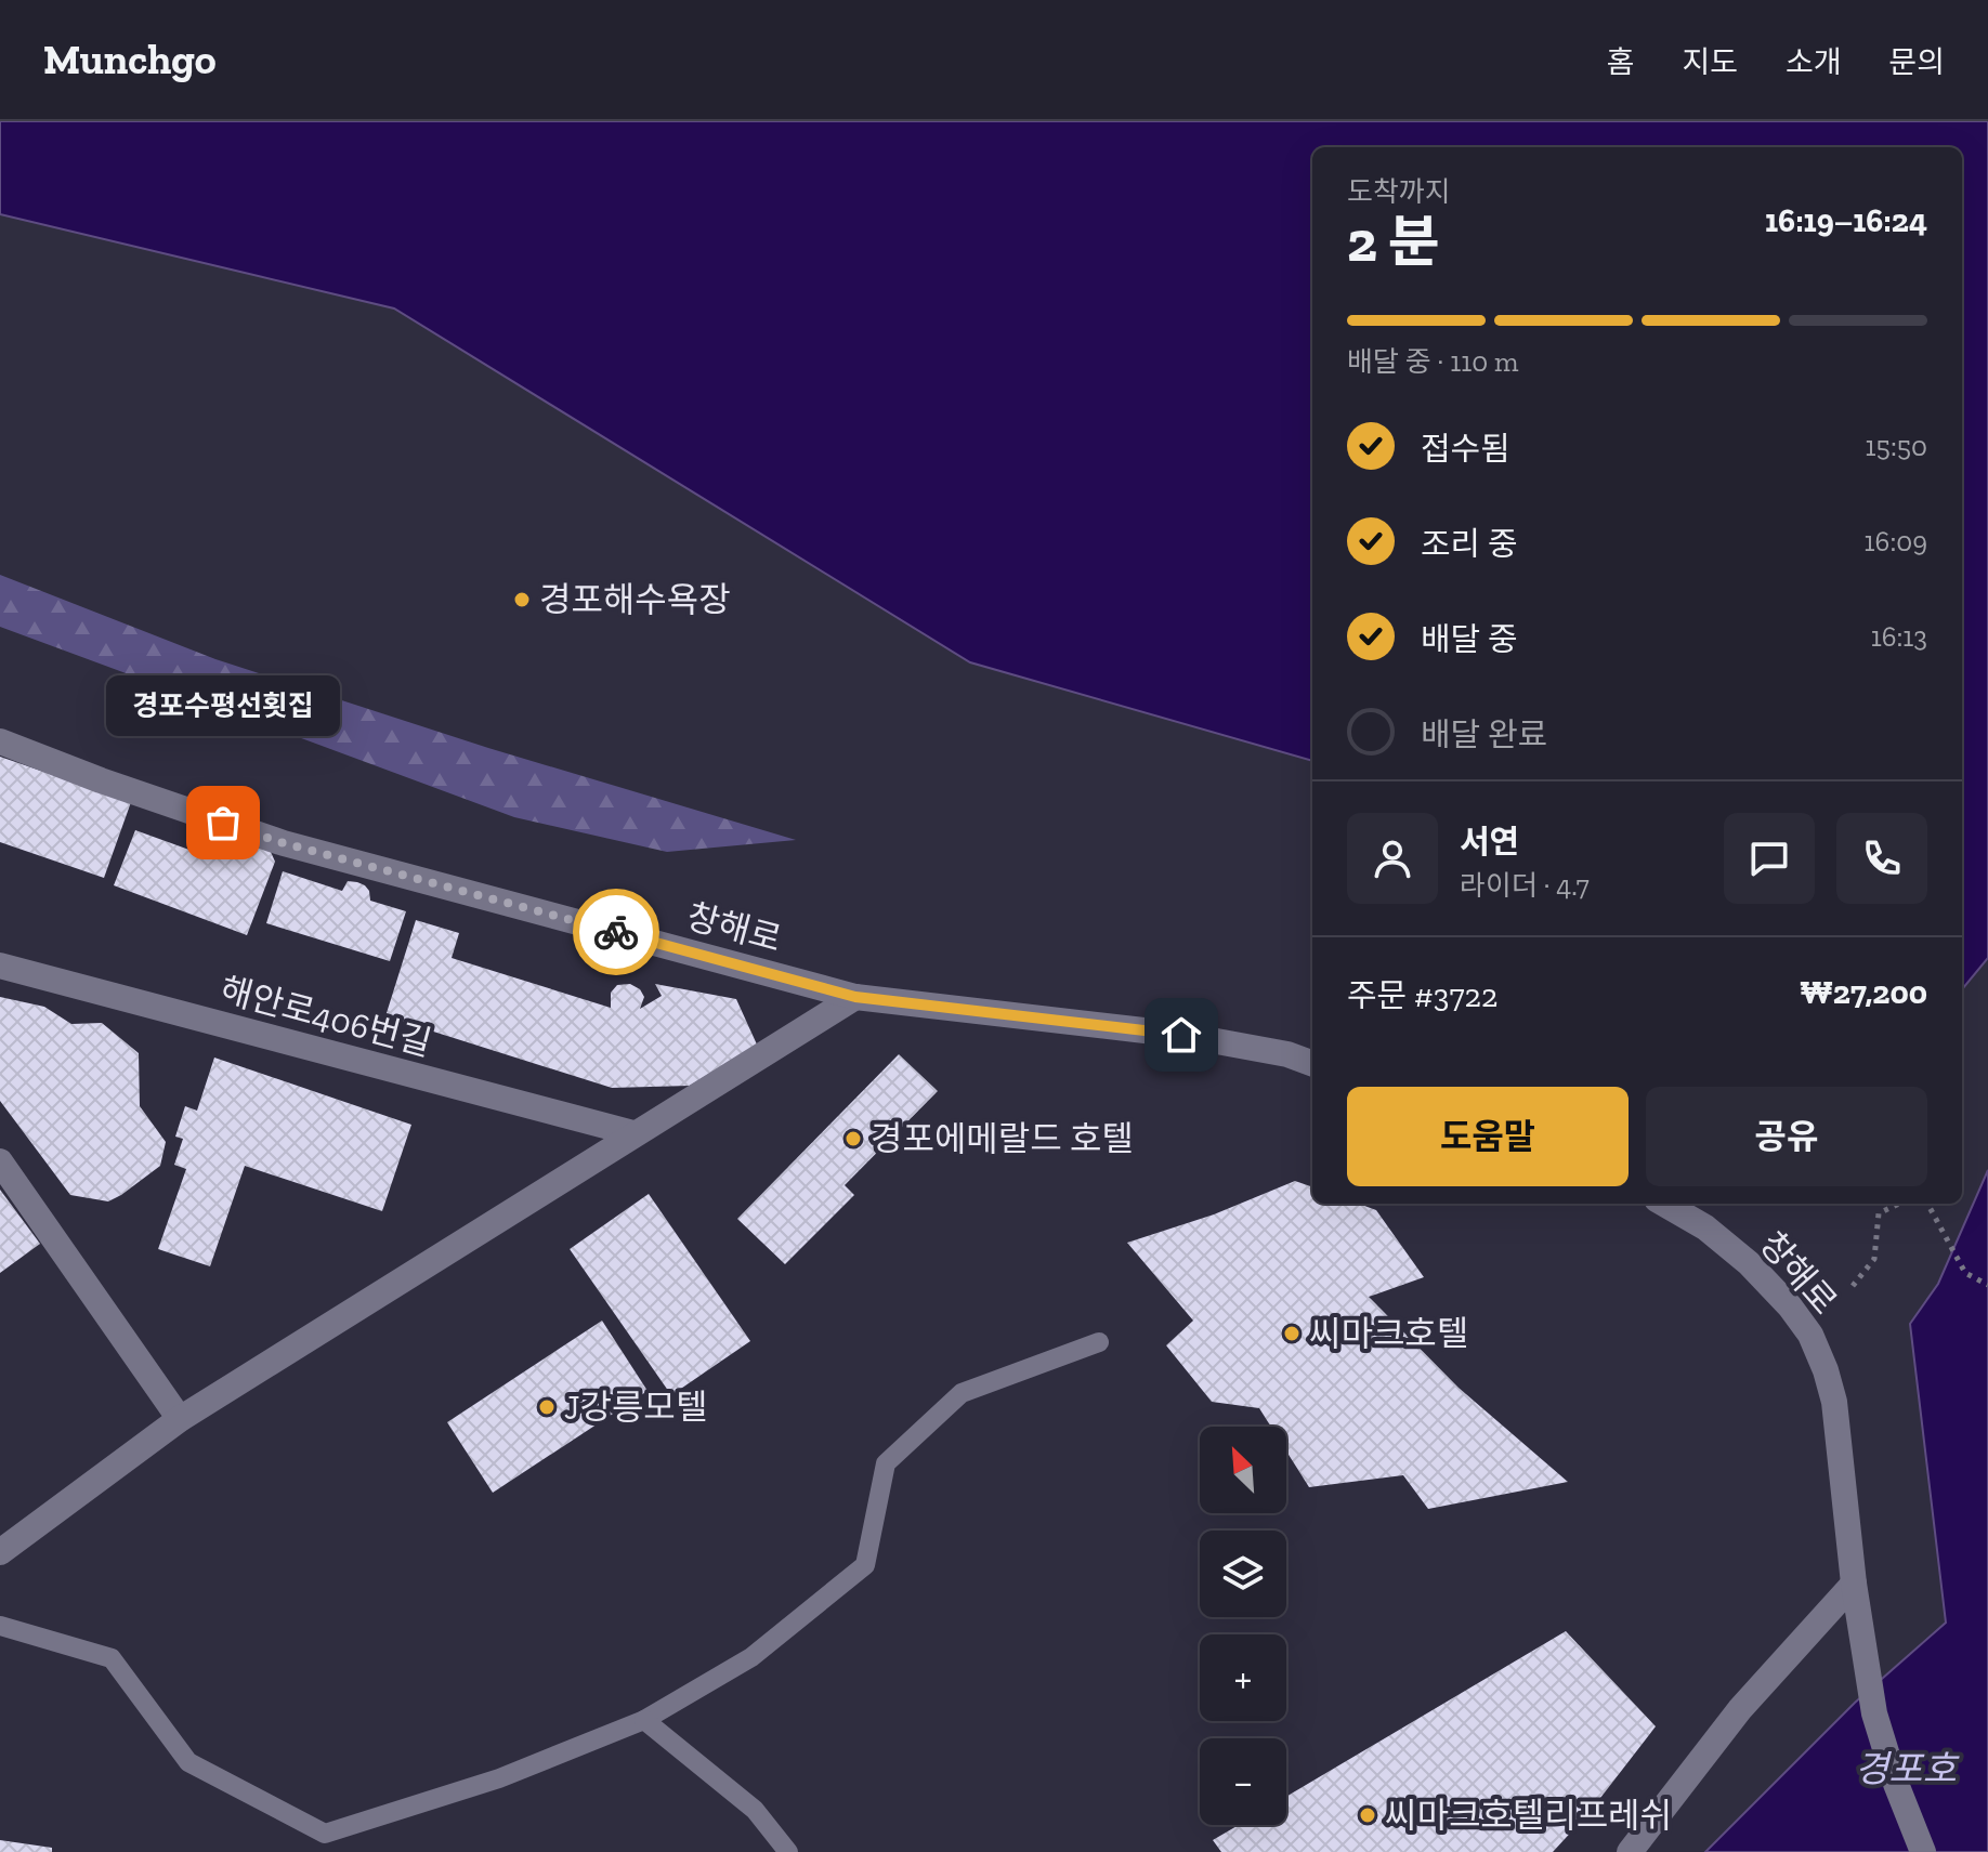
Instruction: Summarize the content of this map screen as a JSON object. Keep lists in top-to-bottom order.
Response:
{
  "streets": {
    "street": ["창해로", "해안로406번길"]
  },
  "water": ["경포호"],
  "places": [
    "경포해수욕장",
    "경포수평선횟집",
    "경포에메랄드 호텔",
    "씨마크호텔",
    "J강릉모텔",
    "씨마크호텔리프레쉬"
  ],
  "north": "top left",
  "page": {
    "header": "Munchgo",
    "nav": [
      "홈",
      "지도",
      "소개",
      "문의"
    ],
    "heading": ["2 분", "도착까지", "16:19–16:24"],
    "panel": [
      "서연",
      "라이더 · 4.7",
      "주문 #3722",
      "₩27,200"
    ],
    "bar": "배달 중 · 110 m",
    "list": [
      ["접수됨", "15:50"],
      ["조리 중", "16:09"],
      ["배달 중", "16:13"],
      "배달 완료"
    ],
    "bubble": "경포수평선횟집",
    "buttons": ["도움말", "공유"],
    "map_buttons": ["+", "−"]
  }
}
